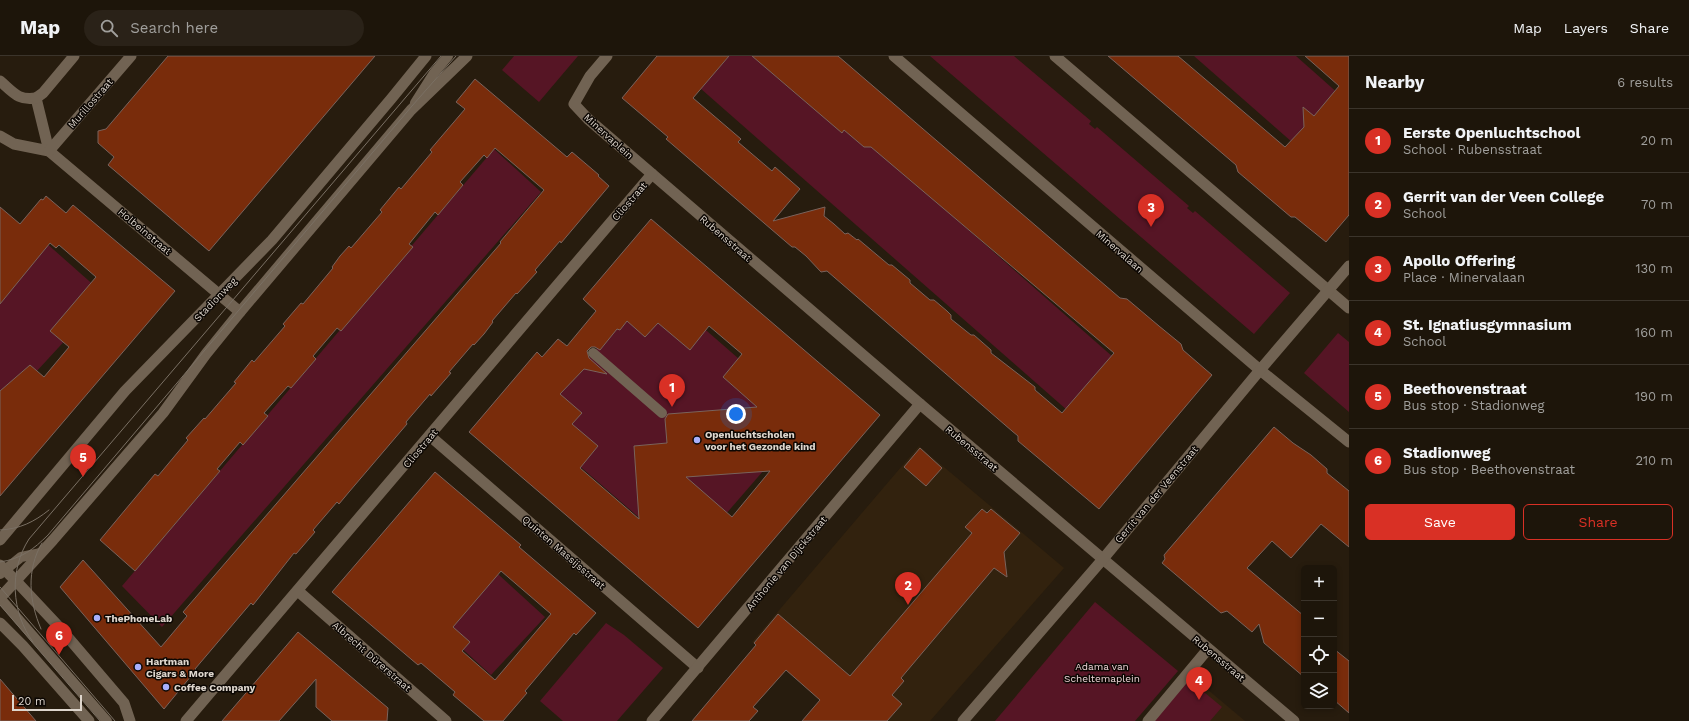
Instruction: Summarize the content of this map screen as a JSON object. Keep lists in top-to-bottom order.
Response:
{
  "streets": {
    "street": [
      "Murillostraat",
      "Minervaplein",
      "Cliostraat",
      "Holbeinstraat",
      "Rubensstraat",
      "Minervalaan",
      "Stadionweg",
      "Gerrit van der Veenstraat",
      "Quinten Massijsstraat",
      "Anthonie van Dijckstraat",
      "Albrecht Dürerstraat"
    ]
  },
  "crossings": [
    ["Murillostraat", "Holbeinstraat"],
    ["Minervaplein", "Cliostraat"],
    ["Minervaplein", "Rubensstraat"],
    ["Cliostraat", "Rubensstraat"],
    ["Cliostraat", "Quinten Massijsstraat"],
    ["Cliostraat", "Albrecht Dürerstraat"],
    ["Holbeinstraat", "Stadionweg"],
    ["Rubensstraat", "Gerrit van der Veenstraat"],
    ["Rubensstraat", "Anthonie van Dijckstraat"],
    ["Minervalaan", "Gerrit van der Veenstraat"],
    ["Quinten Massijsstraat", "Anthonie van Dijckstraat"]
  ],
  "parks": ["Adama van Scheltemaplein"],
  "places": [
    "Openluchtscholen voor het Gezonde kind",
    "ThePhoneLab",
    "Hartman Cigars & More",
    "Coffee Company"
  ],
  "scale_bar": "20 m",
  "page": {
    "header": "Map",
    "search": "Search here",
    "nav": ["Map", "Layers", "Share"],
    "heading": ["Nearby", "6 results"],
    "list": [
      {
        "mark": "1",
        "name": "Eerste Openluchtschool",
        "note": "School · Rubensstraat",
        "value": "20 m"
      },
      {
        "mark": "2",
        "name": "Gerrit van der Veen College",
        "note": "School",
        "value": "70 m"
      },
      {
        "mark": "3",
        "name": "Apollo Offering",
        "note": "Place · Minervalaan",
        "value": "130 m"
      },
      {
        "mark": "4",
        "name": "St. Ignatiusgymnasium",
        "note": "School",
        "value": "160 m"
      },
      {
        "mark": "5",
        "name": "Beethovenstraat",
        "note": "Bus stop · Stadionweg",
        "value": "190 m"
      },
      {
        "mark": "6",
        "name": "Stadionweg",
        "note": "Bus stop · Beethovenstraat",
        "value": "210 m"
      }
    ],
    "pins": [
      "3",
      "1",
      "5",
      "2",
      "6",
      "4"
    ],
    "buttons": ["Save", "Share"],
    "map_buttons": ["+", "−"],
    "scale": "20 m"
  }
}
